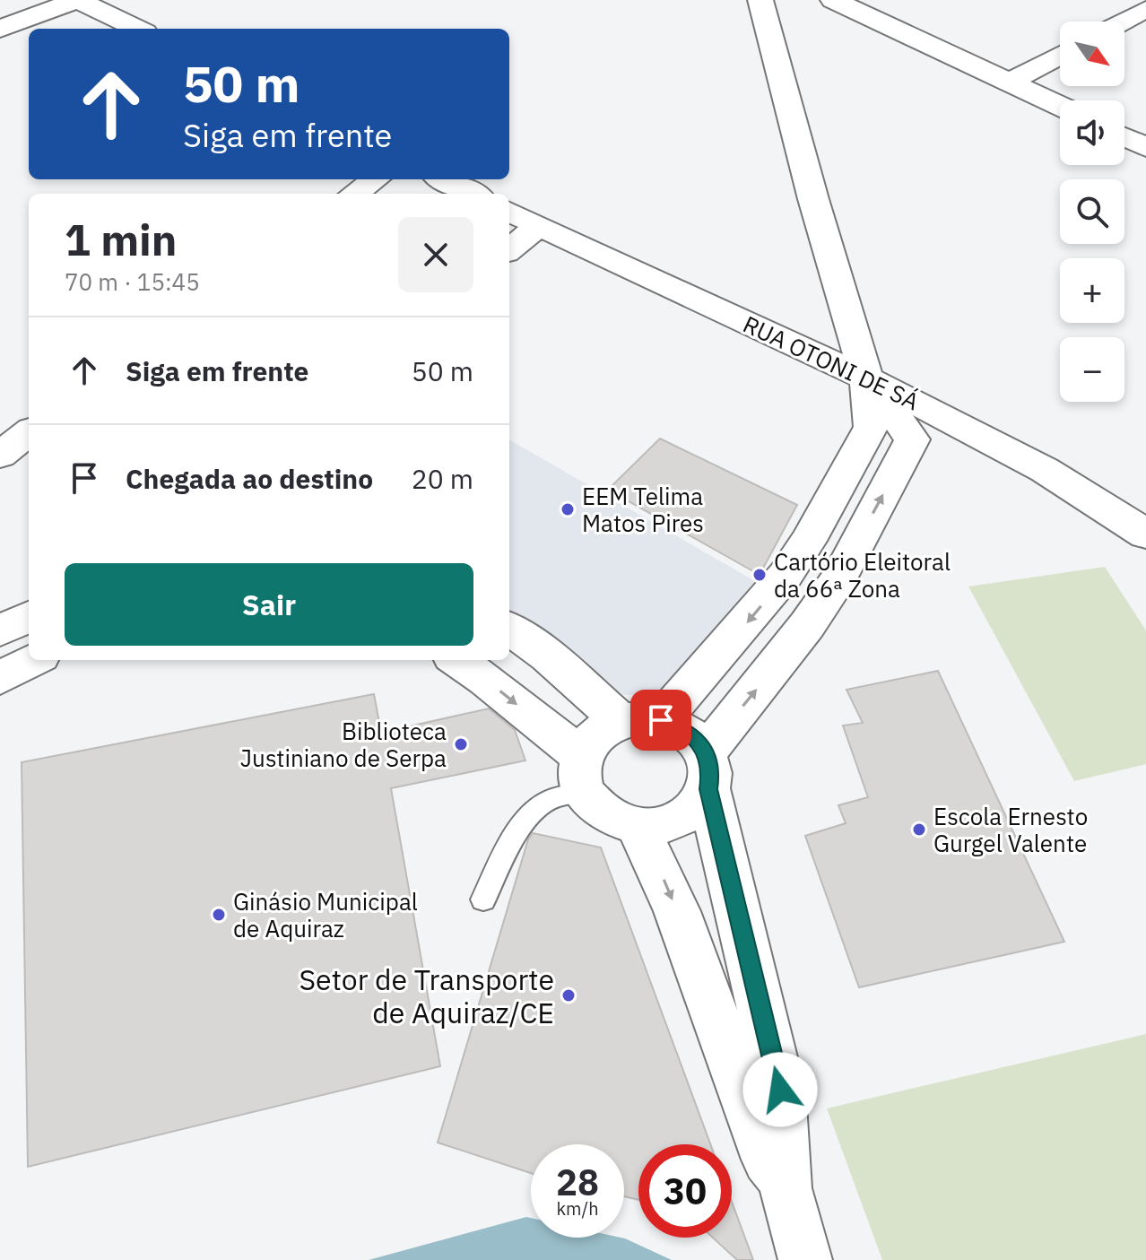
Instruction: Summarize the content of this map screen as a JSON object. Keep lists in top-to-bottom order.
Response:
{
  "streets": {
    "street": ["RUA OTONI DE SÁ"]
  },
  "places": [
    "EEM Telima Matos Pires",
    "Cartório Eleitoral da 66ª Zona",
    "Biblioteca Justiniano de Serpa",
    "Escola Ernesto Gurgel Valente",
    "Ginásio Municipal de Aquiraz",
    "Setor de Transporte de Aquiraz/CE"
  ],
  "north": "bottom right",
  "page": {
    "map_buttons": ["+", "−"],
    "turn": ["50 m", "Siga em frente"],
    "heading": ["1 min", "70 m · 15:45"],
    "list": [
      {
        "name": "Siga em frente",
        "value": "50 m"
      },
      {
        "name": "Chegada ao destino",
        "value": "20 m"
      }
    ],
    "buttons": "Sair",
    "speed": "28 km/h",
    "limit": "30"
  }
}
